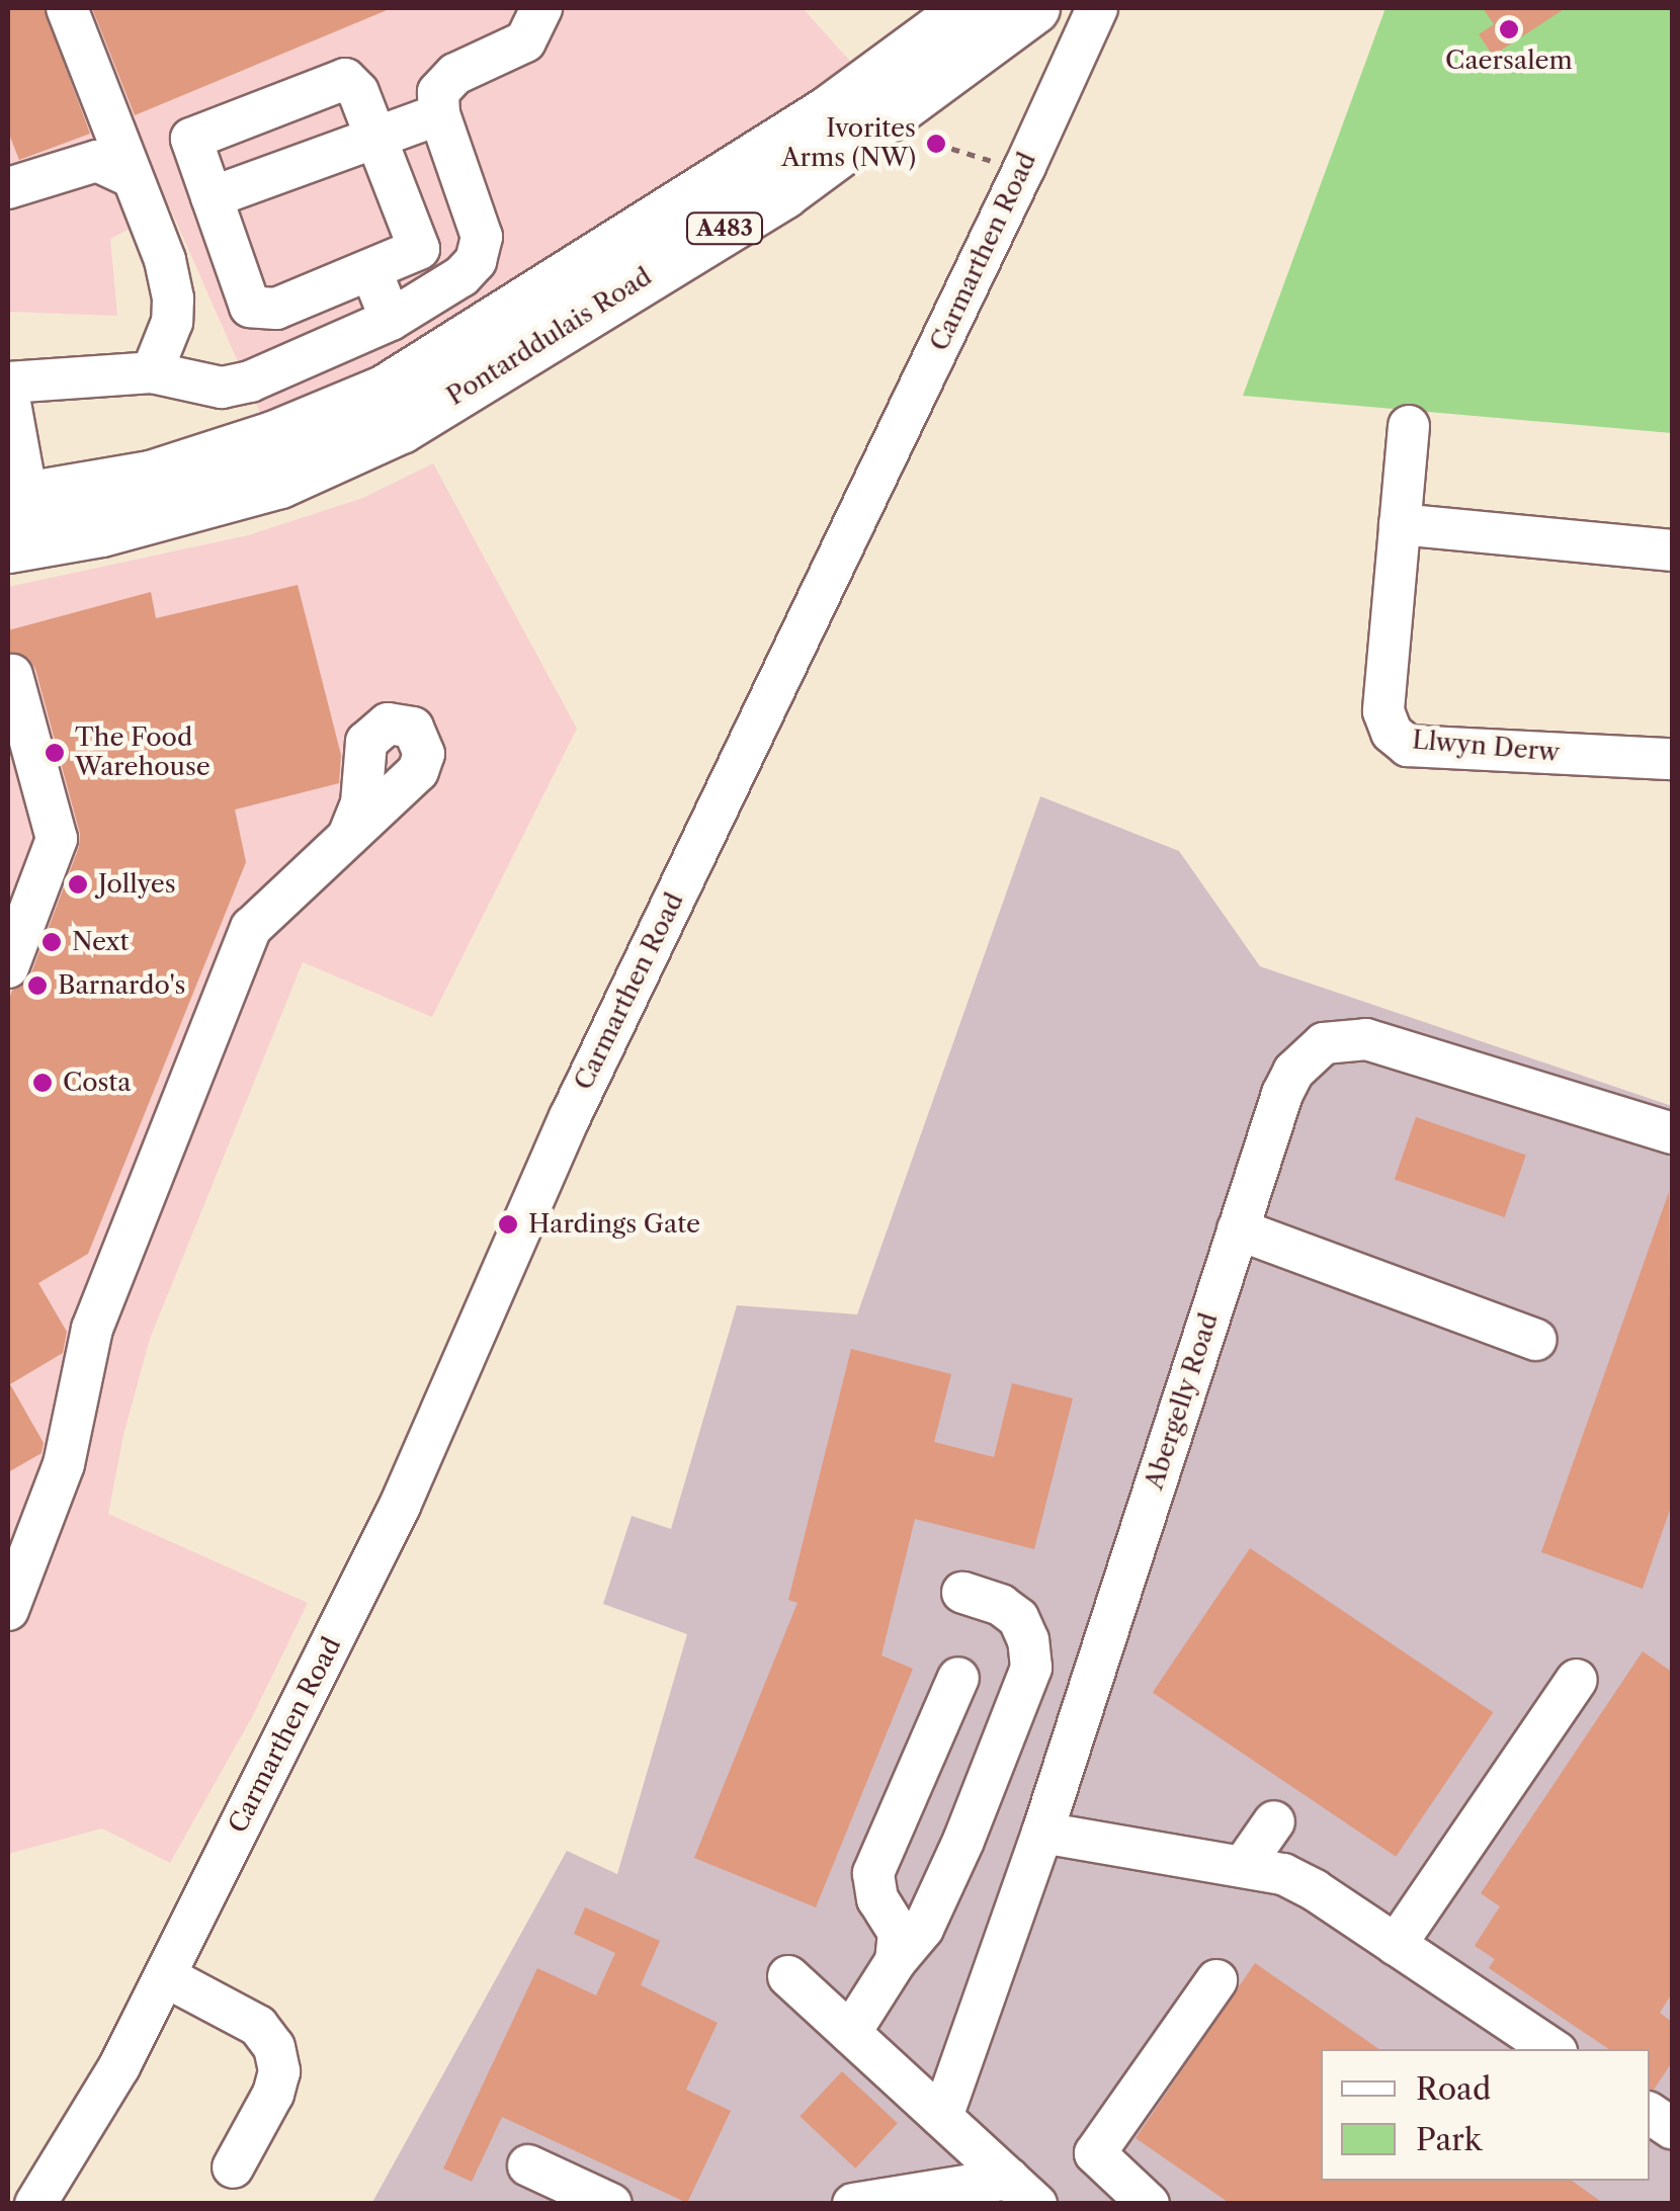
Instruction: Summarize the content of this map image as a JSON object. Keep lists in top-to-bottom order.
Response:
{
  "streets": {
    "main road": ["A483", "Pontarddulais Road"],
    "street": ["Carmarthen Road", "Llwyn Derw", "Abergelly Road"]
  },
  "places": [
    "Caersalem",
    "Ivorites Arms (NW)",
    "The Food Warehouse",
    "Jollyes",
    "Next",
    "Barnardo's",
    "Costa",
    "Hardings Gate"
  ],
  "legend": ["Road", "Park"]
}
